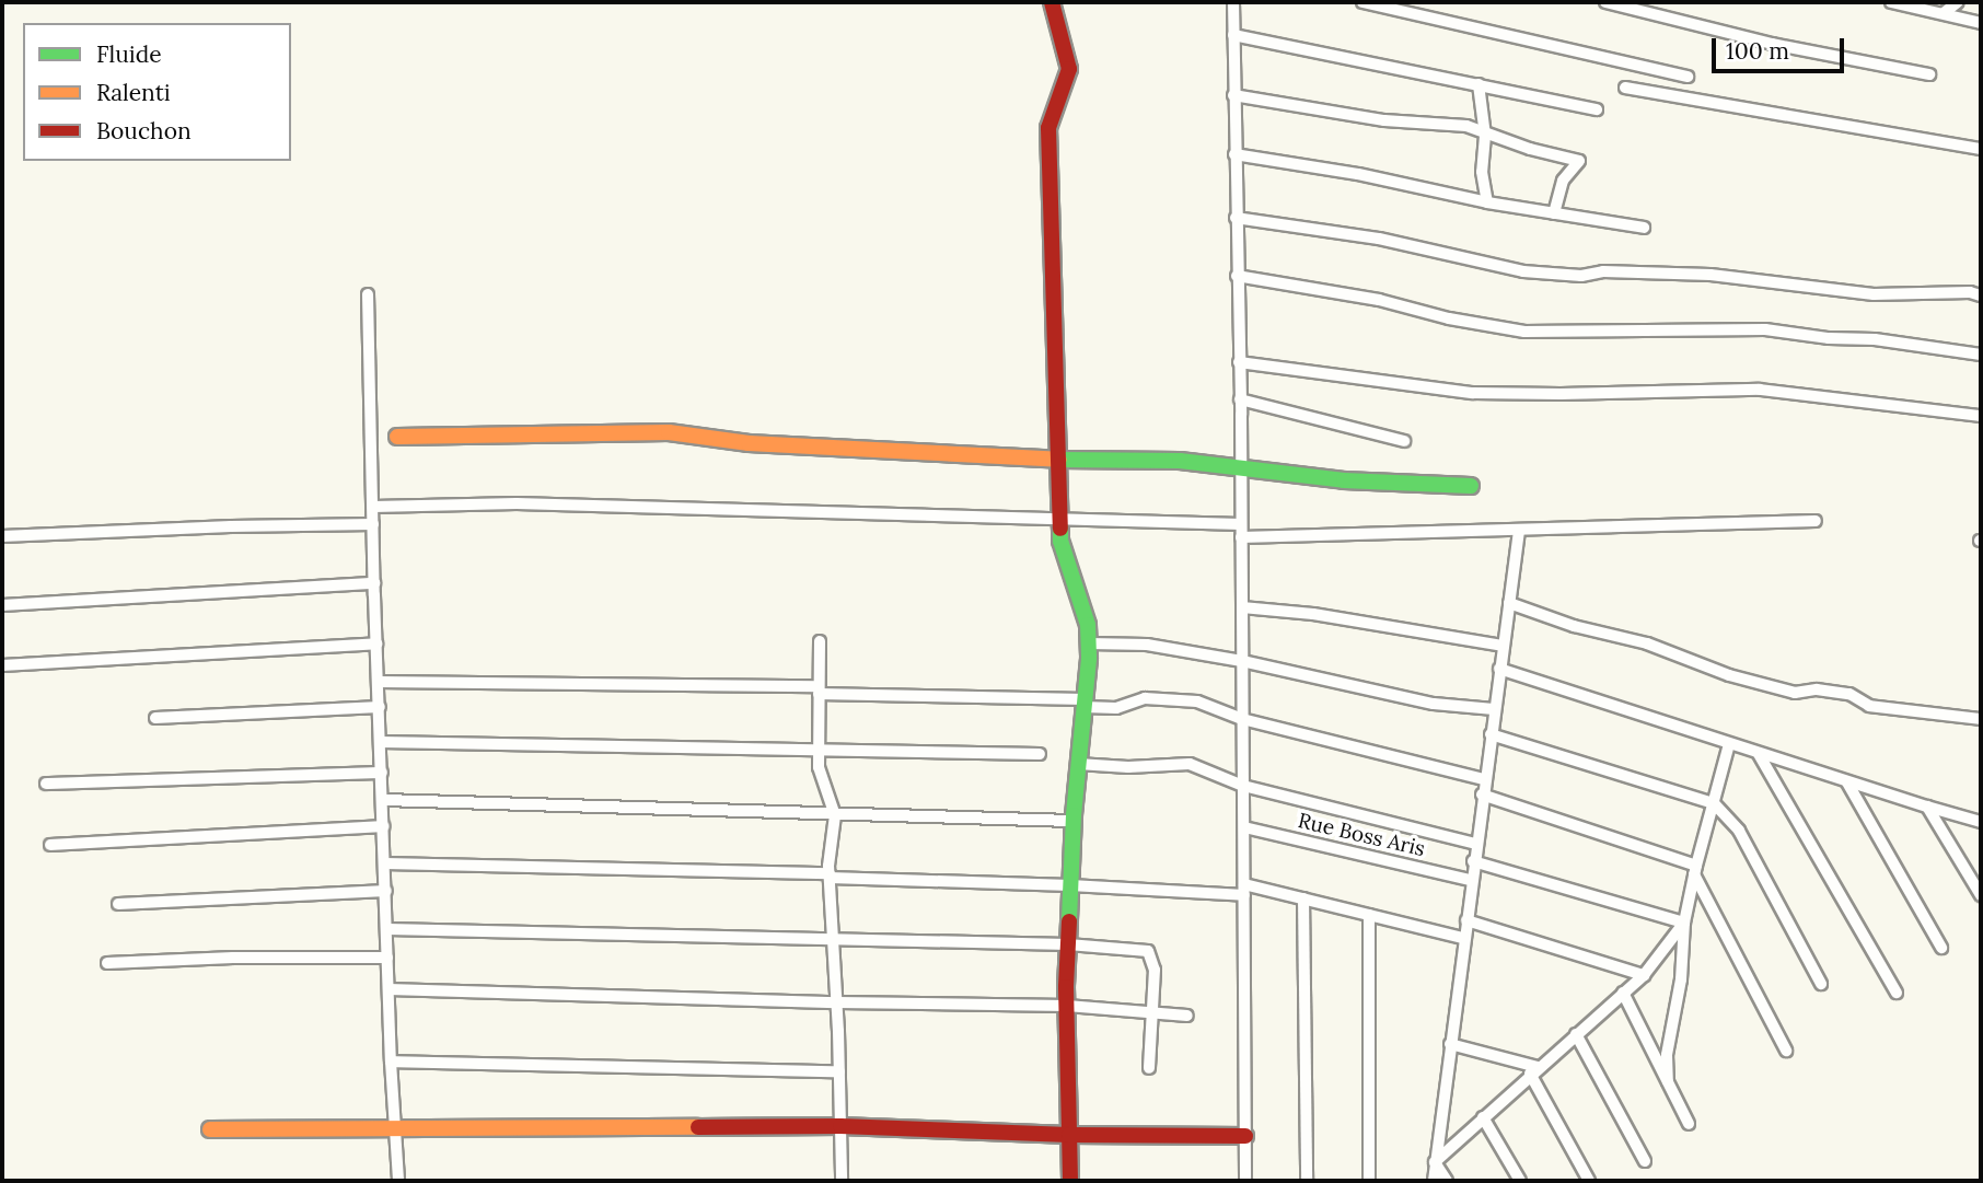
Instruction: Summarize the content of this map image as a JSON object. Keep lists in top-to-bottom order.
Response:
{
  "streets": {
    "street": ["Rue Boss Aris"]
  },
  "legend": ["Fluide", "Ralenti", "Bouchon"],
  "scale_bar": "100 m"
}
